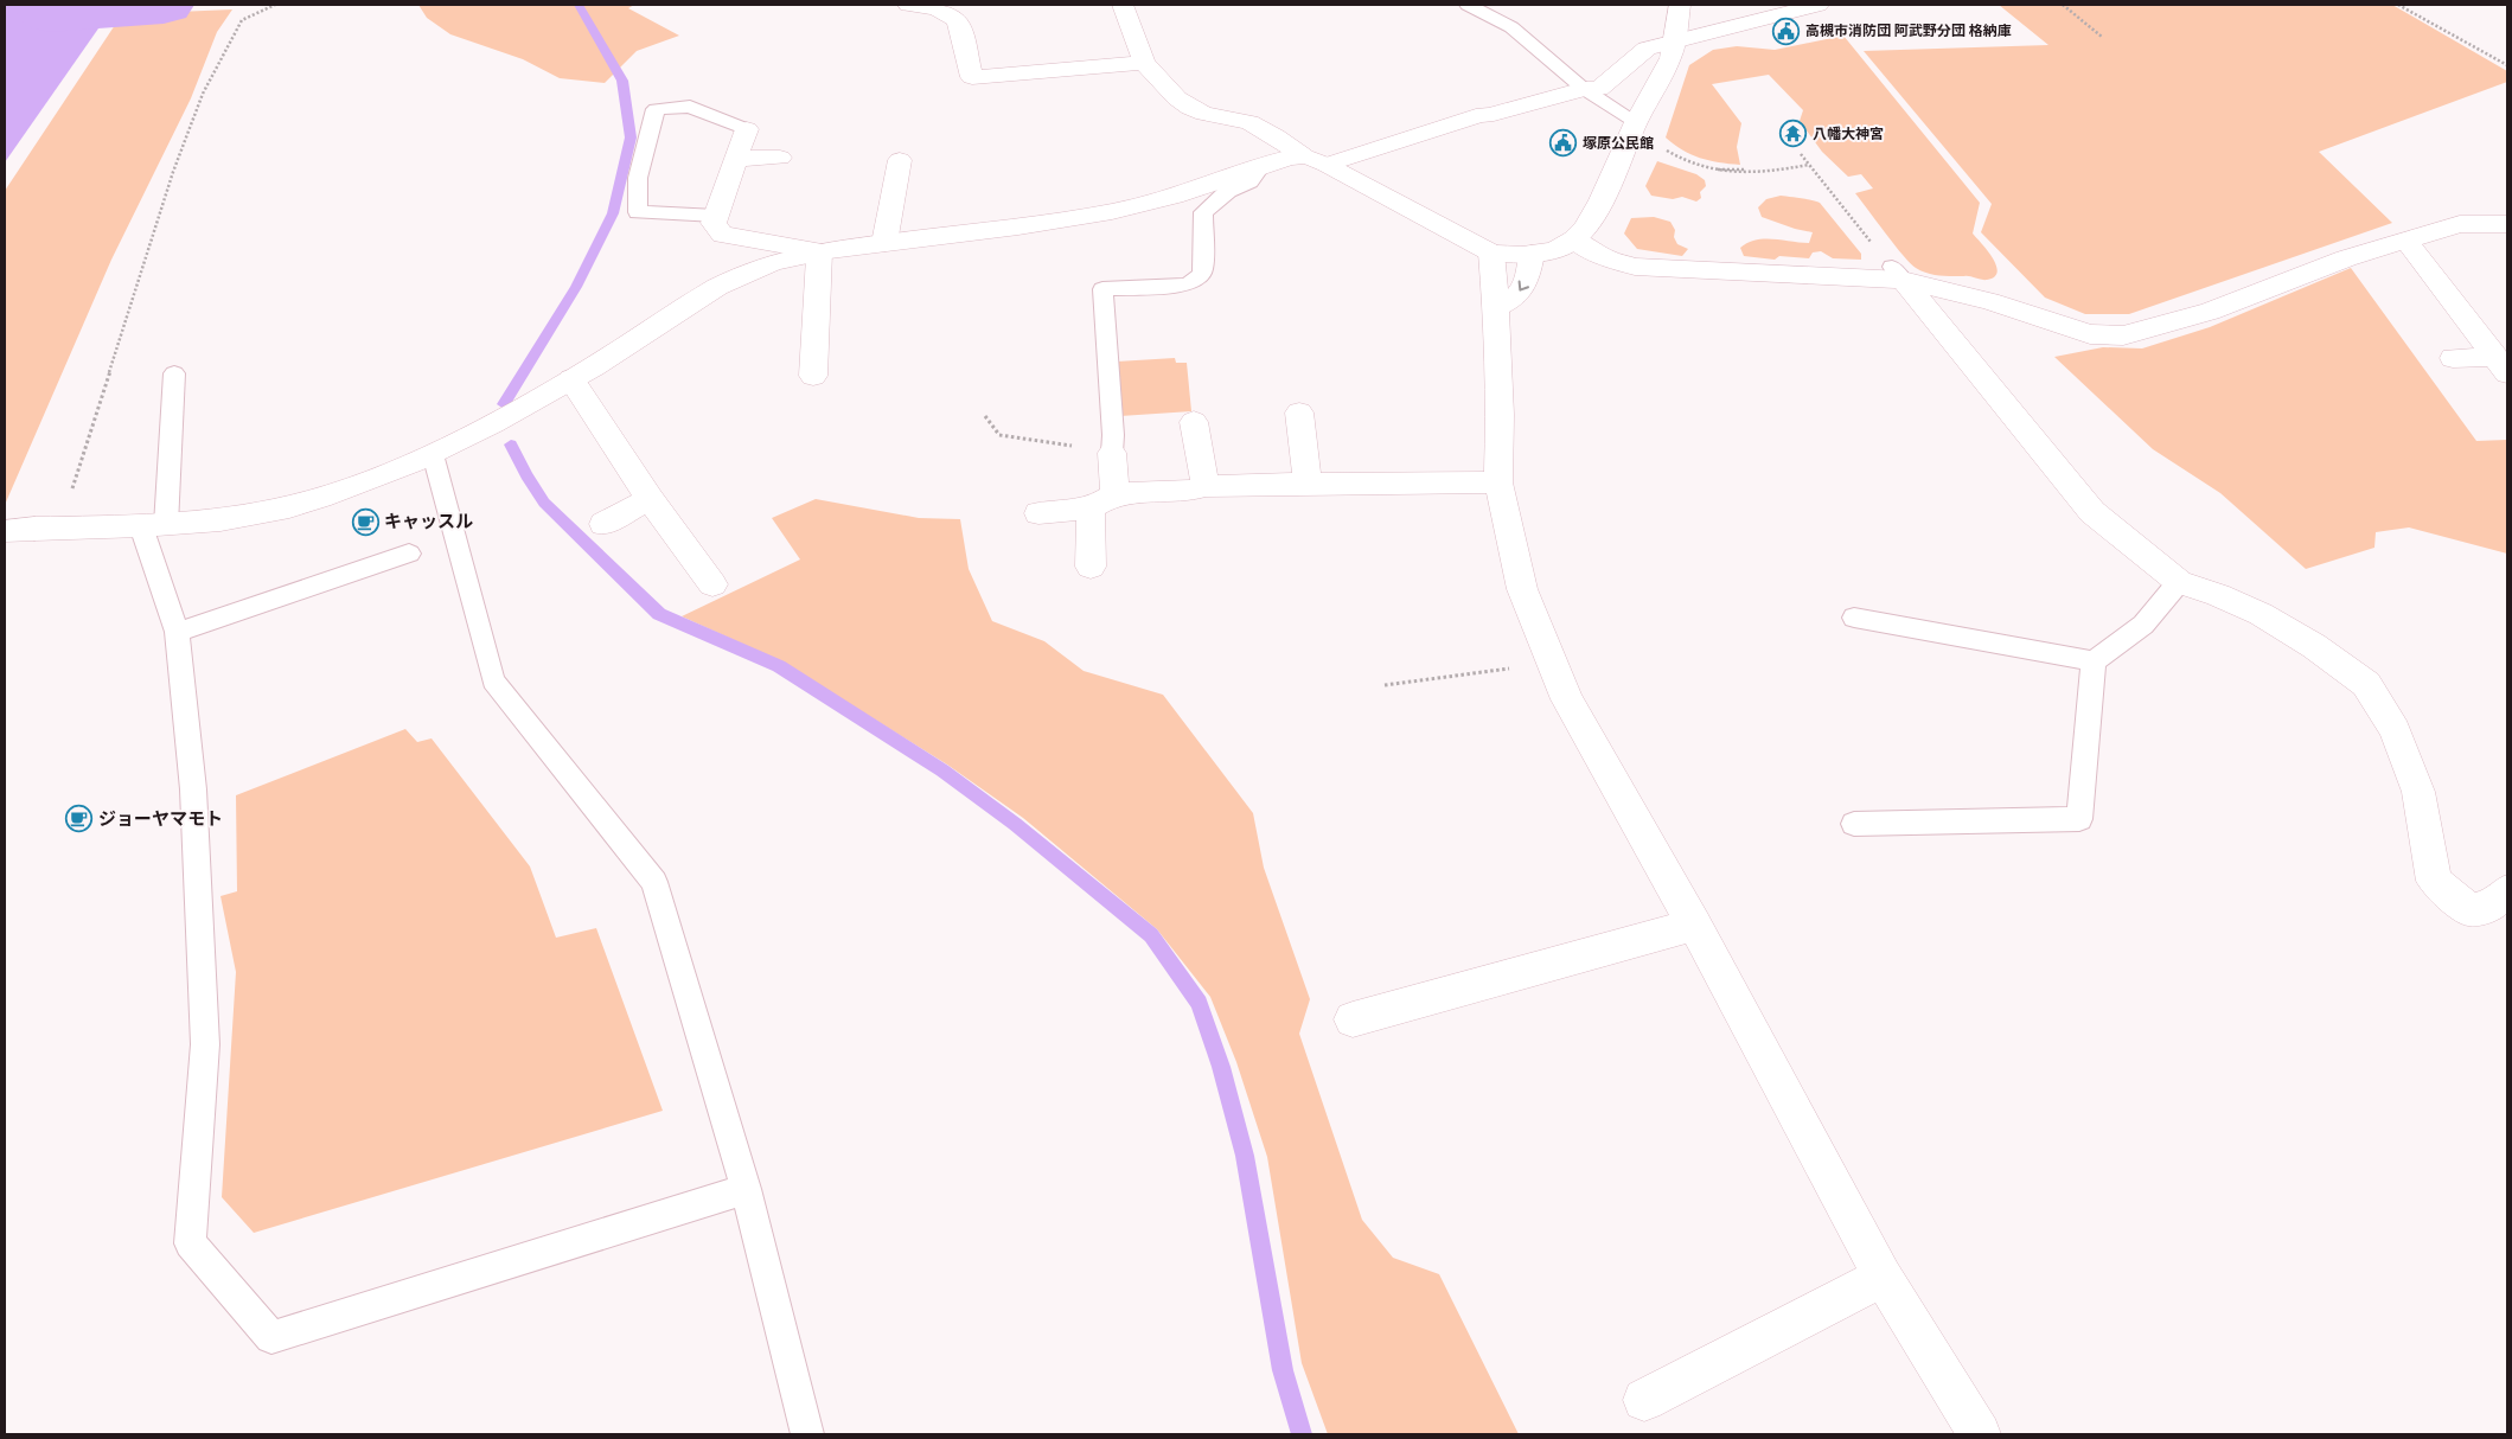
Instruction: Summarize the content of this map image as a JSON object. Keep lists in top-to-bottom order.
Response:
{
  "places": {
    "public building": ["高槻市消防団 阿武野分団 格納庫", "塚原公民館"],
    "temple": ["八幡大神宮"],
    "cafe": ["キャッスル", "ジョーヤマモト"]
  }
}
